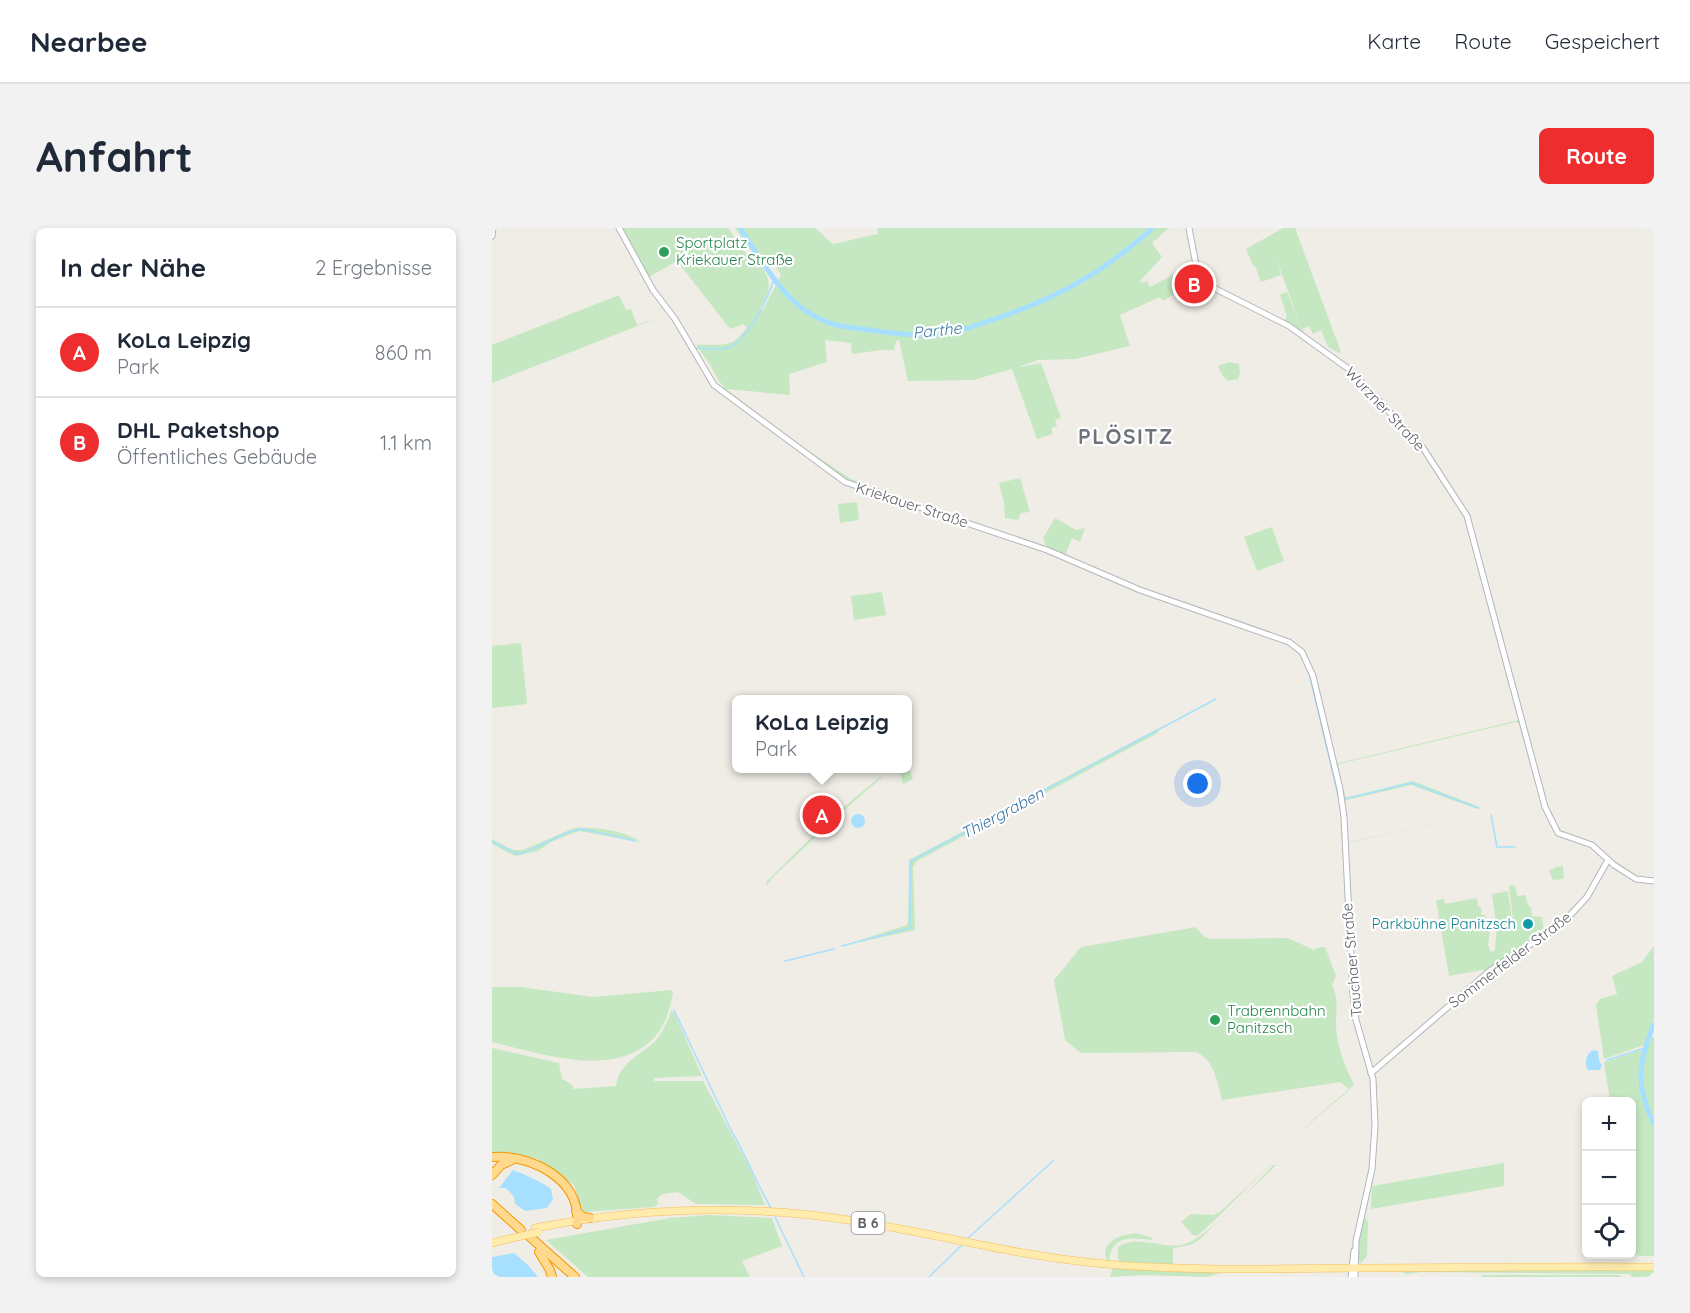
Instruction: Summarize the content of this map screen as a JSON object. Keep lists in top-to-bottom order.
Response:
{
  "streets": {
    "main road": ["B 6"],
    "street": [
      "Wurzner Straße",
      "Kriekauer Straße",
      "Tauchaer Straße",
      "Sommerfelder Straße"
    ]
  },
  "crossings": [
    ["Wurzner Straße", "Sommerfelder Straße"],
    ["Kriekauer Straße", "Tauchaer Straße"],
    ["Tauchaer Straße", "Sommerfelder Straße"],
    ["Tauchaer Straße", "B 6"]
  ],
  "districts": ["PLÖSITZ"],
  "water": ["Parthe", "Thiergraben"],
  "places": ["Sportplatz Kriekauer Straße", "Parkbühne Panitzsch", "Trabrennbahn Panitzsch"],
  "page": {
    "header": "Nearbee",
    "nav": ["Karte", "Route", "Gespeichert"],
    "buttons": "Route",
    "title": "Anfahrt",
    "heading": ["In der Nähe", "2 Ergebnisse"],
    "pins": ["B", "A"],
    "list": [
      {
        "mark": "A",
        "name": "KoLa Leipzig",
        "note": "Park",
        "value": "860 m"
      },
      {
        "mark": "B",
        "name": "DHL Paketshop",
        "note": "Öffentliches Gebäude",
        "value": "1.1 km"
      }
    ],
    "popup": ["KoLa Leipzig", "Park"],
    "map_buttons": ["+", "−"]
  }
}
